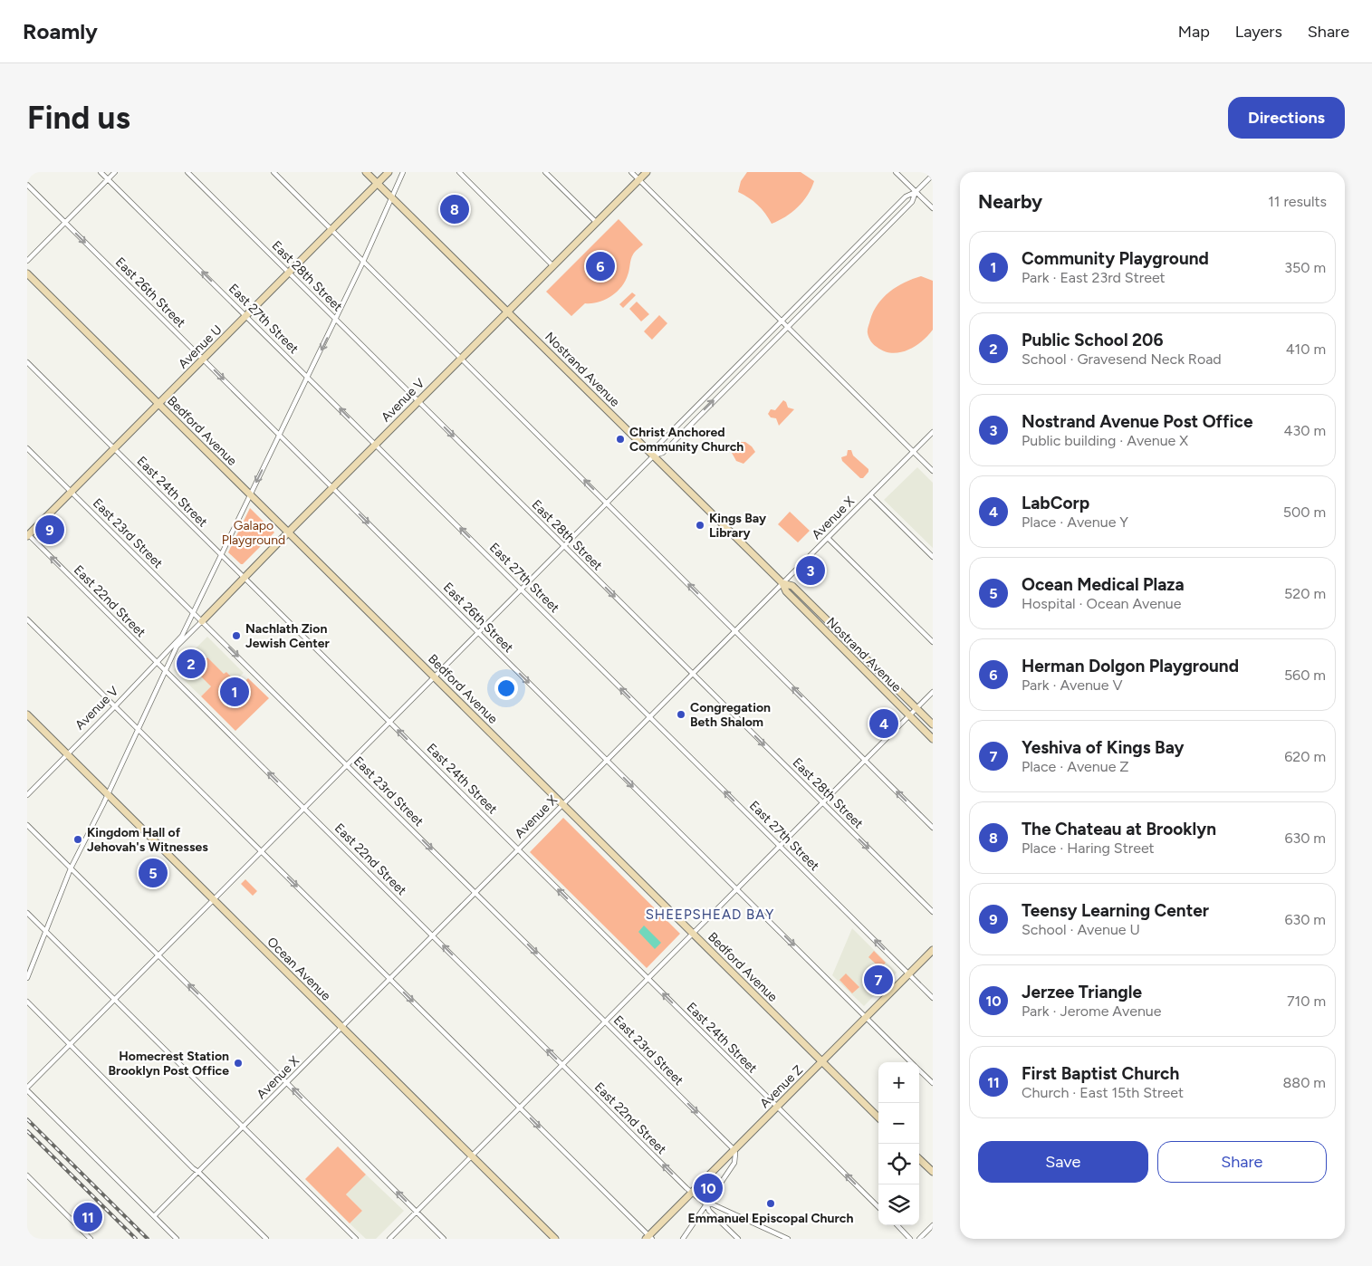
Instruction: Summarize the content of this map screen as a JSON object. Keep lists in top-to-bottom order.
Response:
{
  "streets": {
    "main road": [
      "Avenue U",
      "Nostrand Avenue",
      "Avenue V",
      "Bedford Avenue",
      "Ocean Avenue",
      "Avenue Z"
    ],
    "street": [
      "East 28th Street",
      "East 26th Street",
      "East 27th Street",
      "East 24th Street",
      "Avenue X",
      "East 23rd Street",
      "East 22nd Street"
    ]
  },
  "crossings": [
    ["East 28th Street", "Avenue U"],
    ["East 28th Street", "Avenue V"],
    ["East 28th Street", "Avenue X"],
    ["East 26th Street", "Avenue U"],
    ["East 26th Street", "Avenue V"],
    ["East 26th Street", "Avenue X"],
    ["East 26th Street", "Avenue Z"],
    ["East 27th Street", "Avenue U"],
    ["East 27th Street", "Avenue V"],
    ["East 27th Street", "Avenue X"],
    ["East 27th Street", "Avenue Z"],
    ["Avenue U", "Nostrand Avenue"],
    ["Avenue U", "Bedford Avenue"],
    ["Avenue U", "East 24th Street"],
    ["Avenue U", "East 23rd Street"],
    ["Avenue U", "East 22nd Street"],
    ["Nostrand Avenue", "Avenue V"],
    ["Nostrand Avenue", "Avenue X"],
    ["Avenue V", "Bedford Avenue"],
    ["Avenue V", "East 24th Street"],
    ["Avenue V", "East 23rd Street"],
    ["Avenue V", "East 22nd Street"],
    ["Avenue V", "Ocean Avenue"],
    ["Bedford Avenue", "Avenue X"],
    ["Bedford Avenue", "Avenue Z"],
    ["East 24th Street", "Avenue X"],
    ["East 24th Street", "Avenue Z"],
    ["Avenue X", "East 23rd Street"],
    ["Avenue X", "East 22nd Street"],
    ["Avenue X", "Ocean Avenue"],
    ["East 23rd Street", "Avenue Z"],
    ["East 22nd Street", "Avenue Z"]
  ],
  "one_way": [
    "East 28th Street",
    "East 26th Street",
    "East 27th Street",
    "East 24th Street",
    "East 23rd Street",
    "East 22nd Street"
  ],
  "districts": ["SHEEPSHEAD BAY"],
  "parks": ["Galapo Playground"],
  "places": [
    "Christ Anchored Community Church",
    "Kings Bay Library",
    "Nachlath Zion Jewish Center",
    "Congregation Beth Shalom",
    "Kingdom Hall of Jehovah's Witnesses",
    "Homecrest Station Brooklyn Post Office",
    "Emmanuel Episcopal Church"
  ],
  "page": {
    "header": "Roamly",
    "nav": ["Map", "Layers", "Share"],
    "buttons": [
      "Directions",
      ["Save", "Share"]
    ],
    "title": "Find us",
    "heading": ["Nearby", "11 results"],
    "pins": [
      "8",
      "6",
      "9",
      "3",
      "2",
      "1",
      "4",
      "5",
      "7",
      "10",
      "11"
    ],
    "list": [
      {
        "mark": "1",
        "name": "Community Playground",
        "note": "Park · East 23rd Street",
        "value": "350 m"
      },
      {
        "mark": "2",
        "name": "Public School 206",
        "note": "School · Gravesend Neck Road",
        "value": "410 m"
      },
      {
        "mark": "3",
        "name": "Nostrand Avenue Post Office",
        "note": "Public building · Avenue X",
        "value": "430 m"
      },
      {
        "mark": "4",
        "name": "LabCorp",
        "note": "Place · Avenue Y",
        "value": "500 m"
      },
      {
        "mark": "5",
        "name": "Ocean Medical Plaza",
        "note": "Hospital · Ocean Avenue",
        "value": "520 m"
      },
      {
        "mark": "6",
        "name": "Herman Dolgon Playground",
        "note": "Park · Avenue V",
        "value": "560 m"
      },
      {
        "mark": "7",
        "name": "Yeshiva of Kings Bay",
        "note": "Place · Avenue Z",
        "value": "620 m"
      },
      {
        "mark": "8",
        "name": "The Chateau at Brooklyn",
        "note": "Place · Haring Street",
        "value": "630 m"
      },
      {
        "mark": "9",
        "name": "Teensy Learning Center",
        "note": "School · Avenue U",
        "value": "630 m"
      },
      {
        "mark": "10",
        "name": "Jerzee Triangle",
        "note": "Park · Jerome Avenue",
        "value": "710 m"
      },
      {
        "mark": "11",
        "name": "First Baptist Church",
        "note": "Church · East 15th Street",
        "value": "880 m"
      }
    ],
    "map_buttons": ["+", "−"]
  }
}
